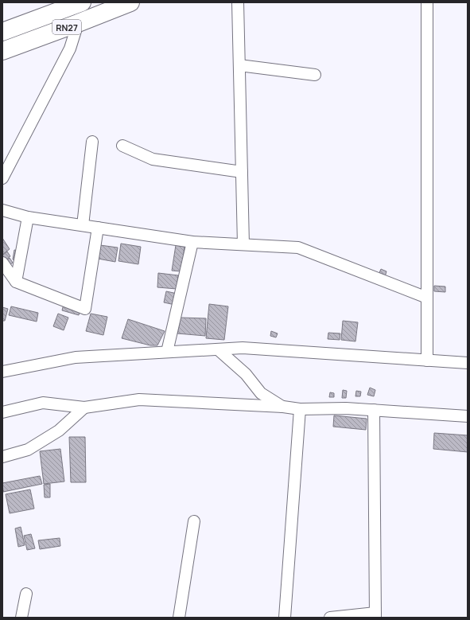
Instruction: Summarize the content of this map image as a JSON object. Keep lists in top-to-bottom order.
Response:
{
  "streets": {
    "main road": ["RN27"]
  }
}
